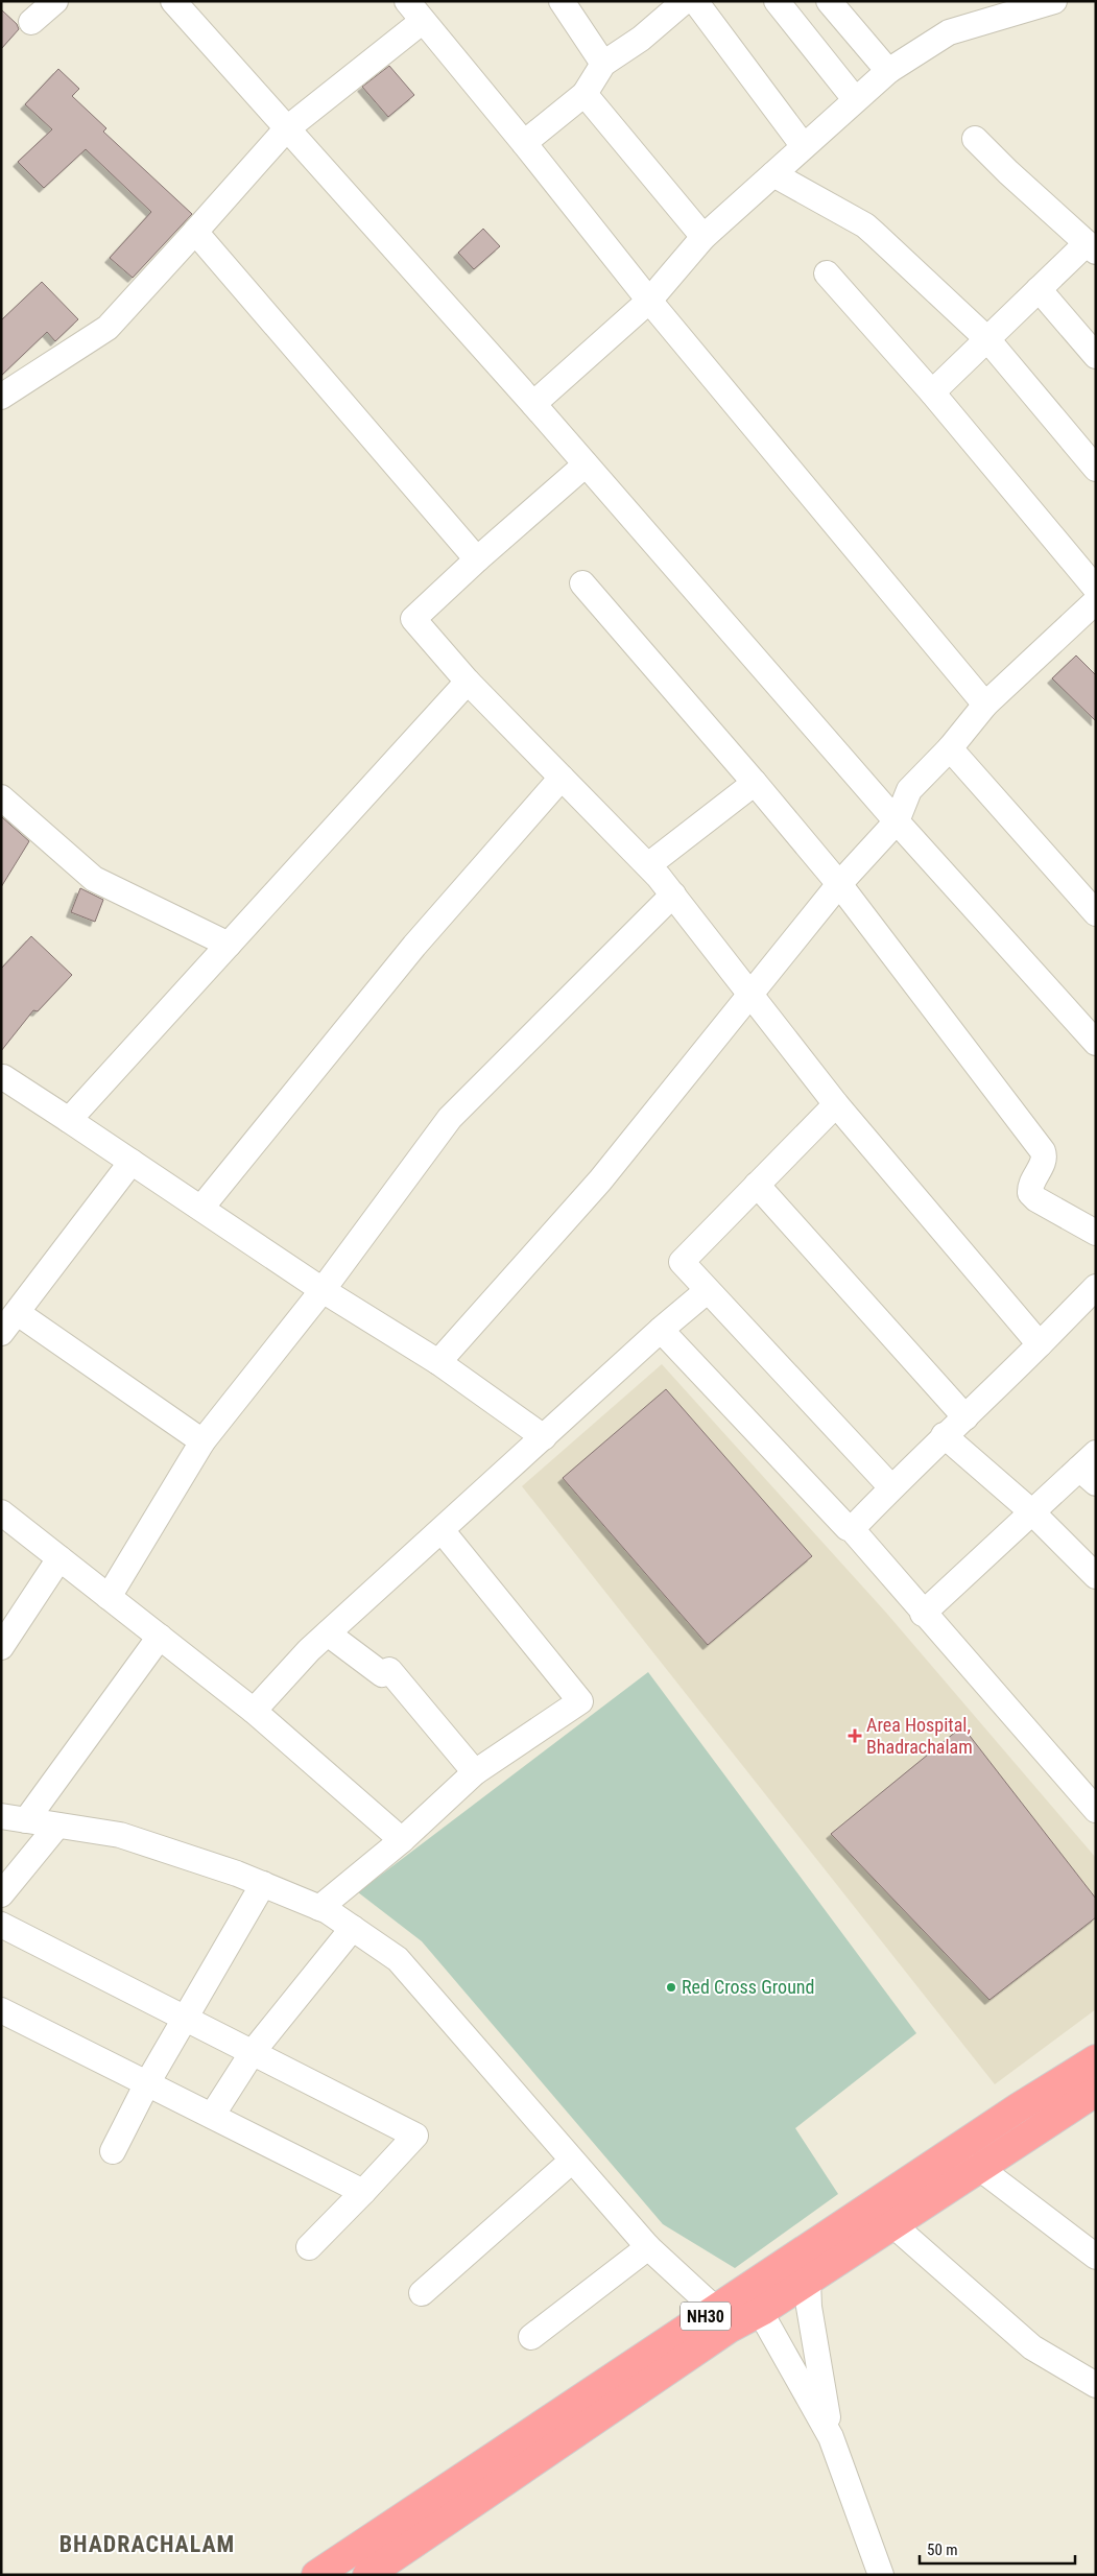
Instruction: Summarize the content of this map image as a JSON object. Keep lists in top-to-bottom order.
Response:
{
  "streets": {
    "highway": ["NH30"]
  },
  "districts": ["BHADRACHALAM"],
  "places": {
    "health": ["Area Hospital, Bhadrachalam"],
    "other": ["Red Cross Ground"]
  },
  "scale_bar": "50 m"
}
